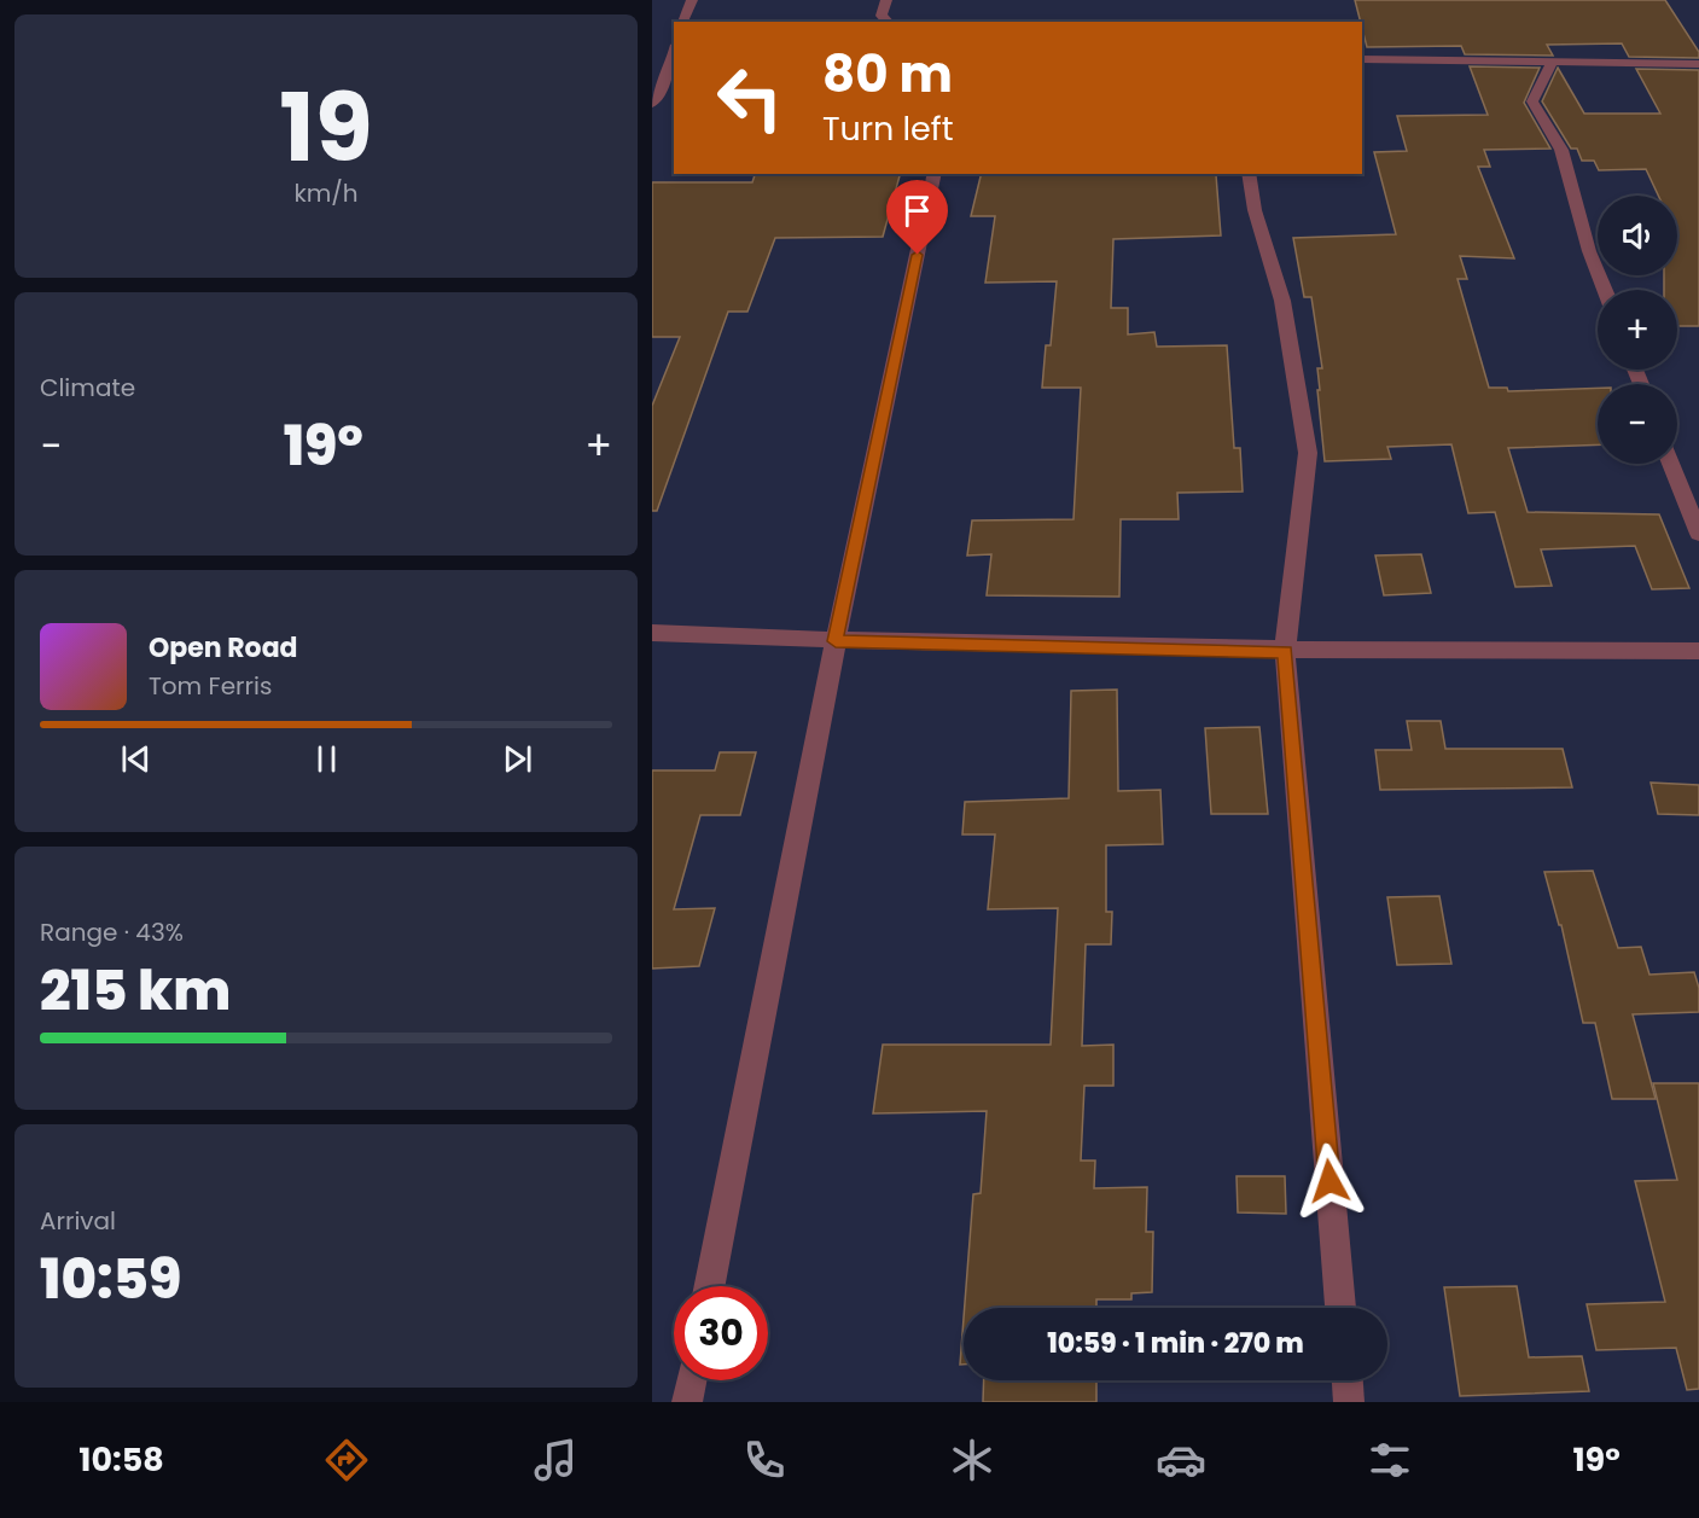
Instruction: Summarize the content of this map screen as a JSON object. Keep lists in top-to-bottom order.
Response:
{
  "page": {
    "tile": [
      ["19", "km/h"],
      "Climate",
      ["Range · 43%", "215 km"],
      ["Arrival", "10:59"]
    ],
    "turn": ["80 m", "Turn left"],
    "map_buttons": ["+", "−"],
    "heat": ["−", "19°", "+"],
    "song": ["Open Road", "Tom Ferris"],
    "limit": "30",
    "trip": "10:59 · 1 min · 270 m",
    "tabs": ["10:58", "19°"]
  }
}
